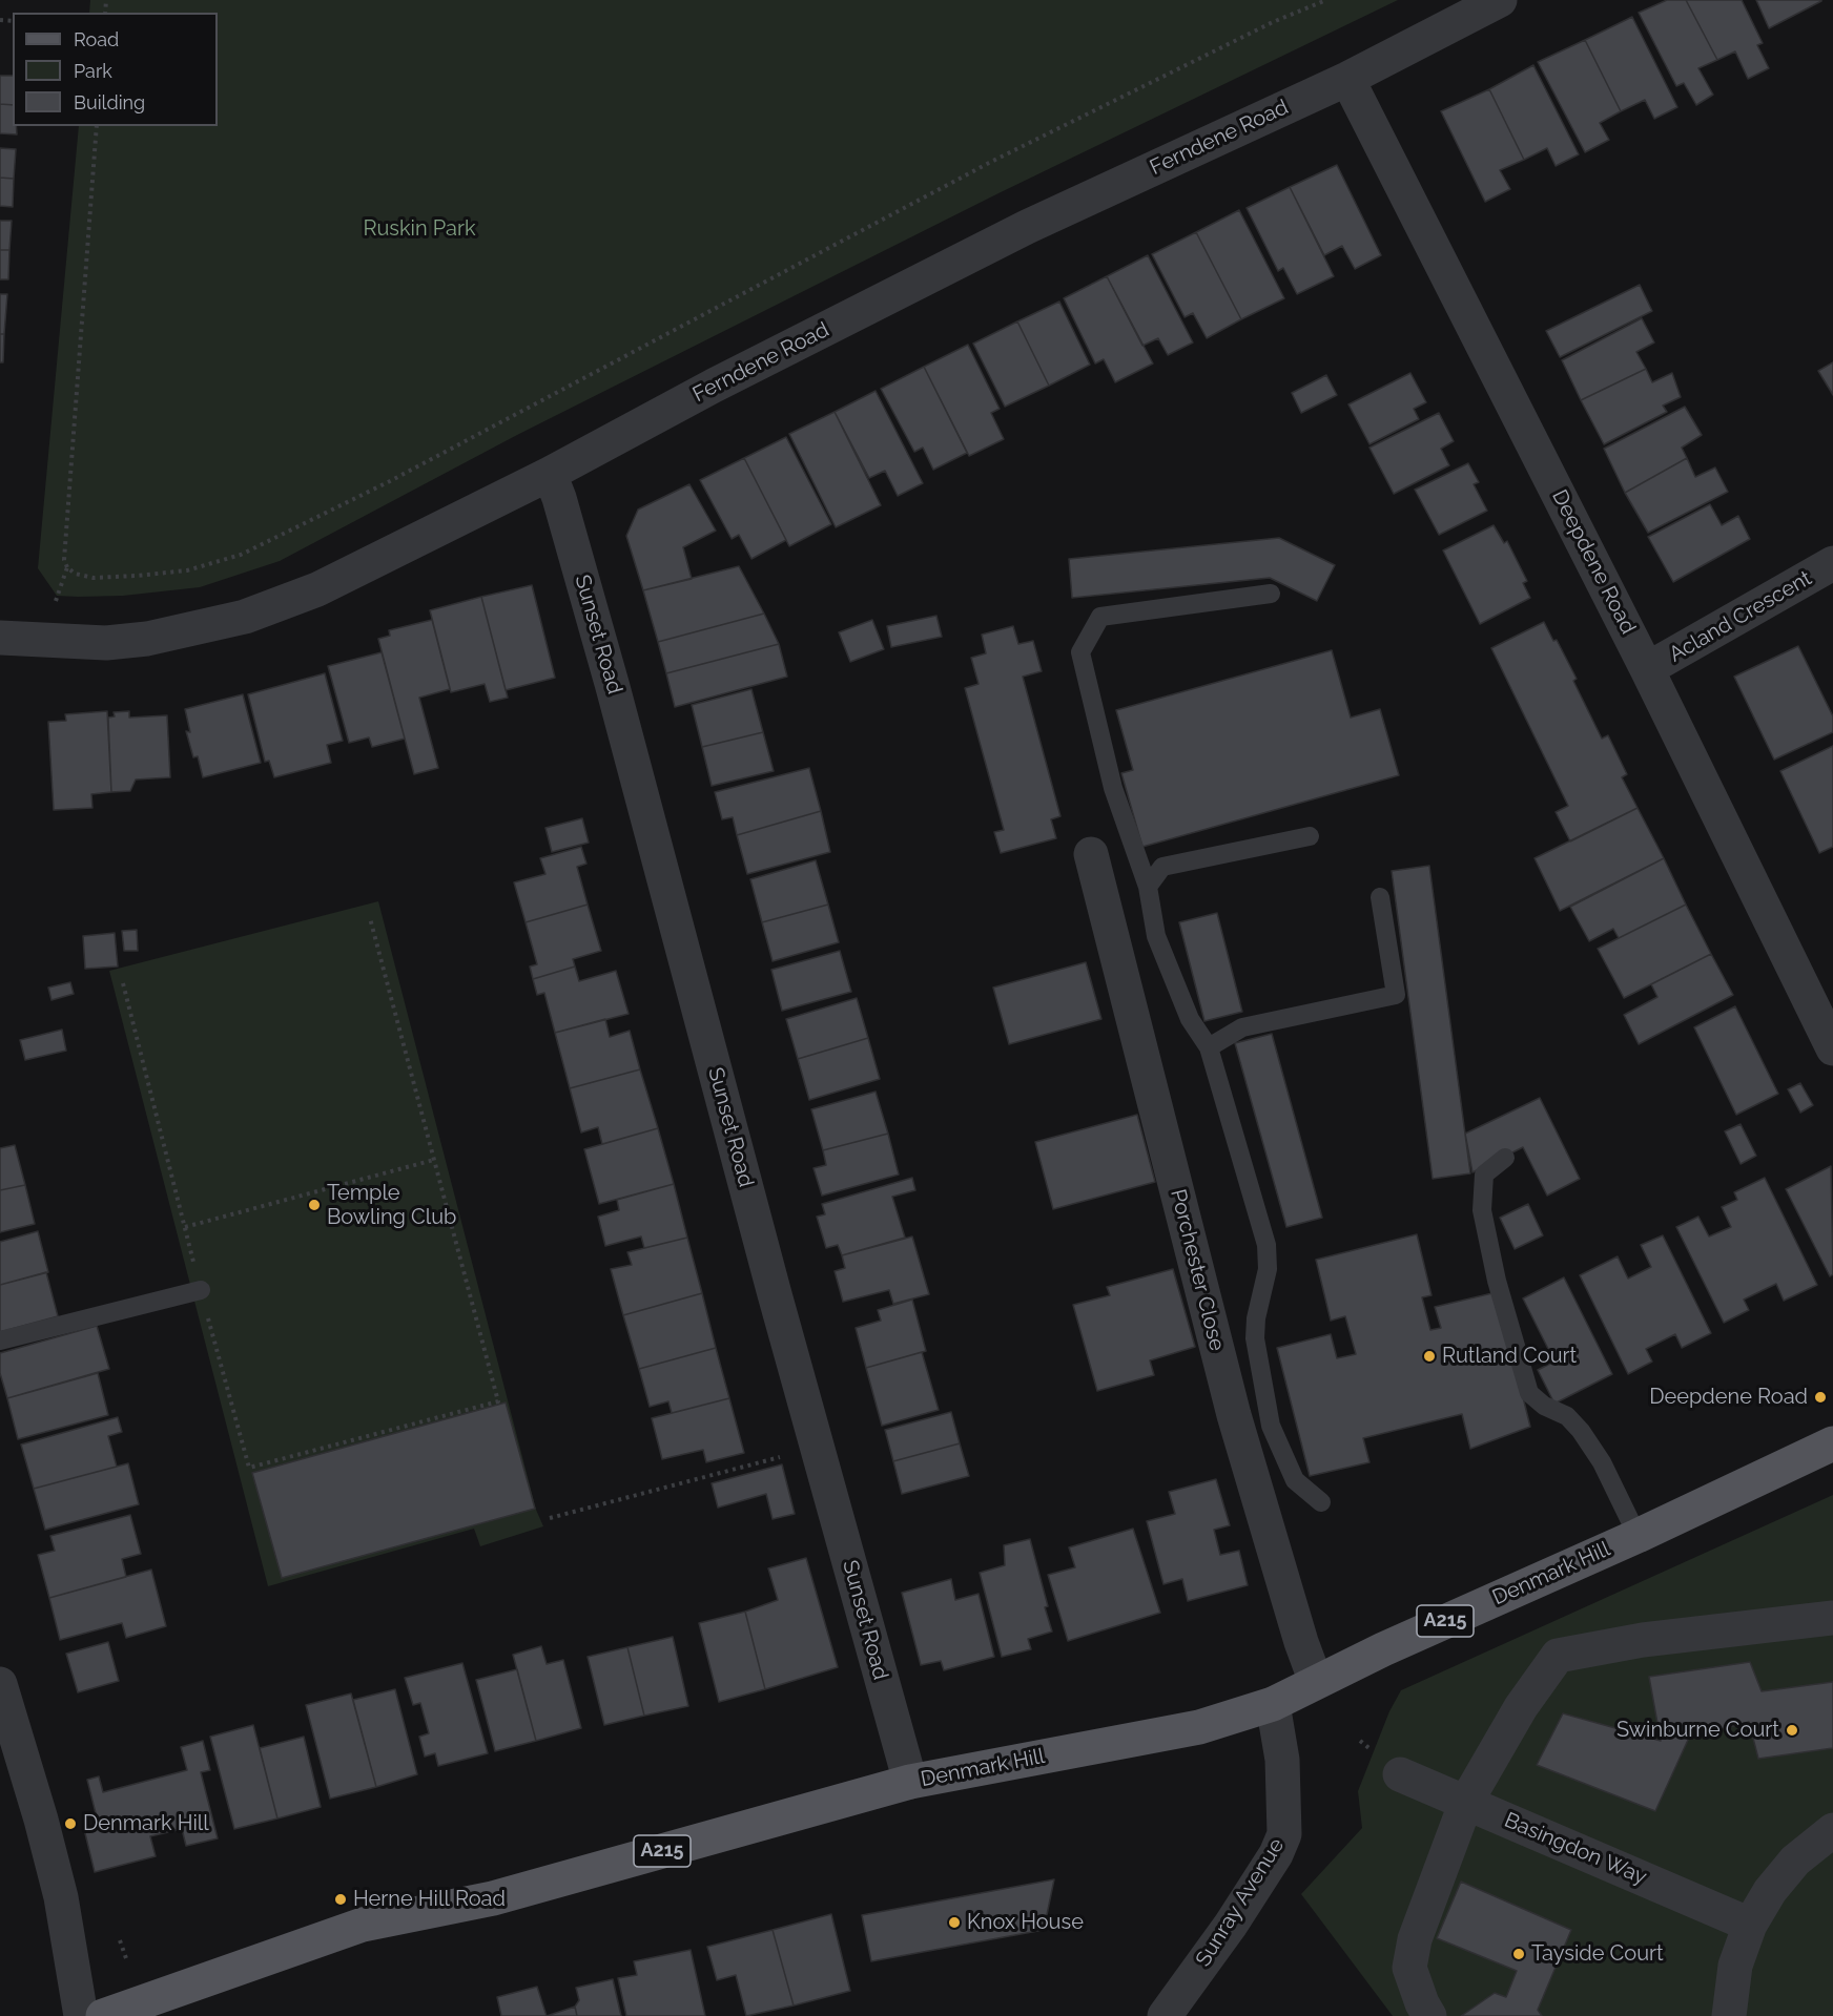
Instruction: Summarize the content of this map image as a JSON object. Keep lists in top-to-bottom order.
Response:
{
  "streets": {
    "main road": ["Denmark Hill", "A215"],
    "street": [
      "Ferndene Road",
      "Deepdene Road",
      "Acland Crescent",
      "Sunset Road",
      "Porchester Close",
      "Basingdon Way",
      "Sunray Avenue"
    ]
  },
  "crossings": [
    ["Ferndene Road", "Deepdene Road"],
    ["Ferndene Road", "Sunset Road"],
    ["Deepdene Road", "Acland Crescent"],
    ["Sunset Road", "Denmark Hill"],
    ["Porchester Close", "Denmark Hill"],
    ["Denmark Hill", "Sunray Avenue"]
  ],
  "parks": ["Ruskin Park"],
  "places": [
    "Temple Bowling Club",
    "Rutland Court",
    "Deepdene Road",
    "Swinburne Court",
    "Denmark Hill",
    "Herne Hill Road",
    "Knox House",
    "Tayside Court"
  ],
  "legend": ["Road", "Park", "Building"]
}
